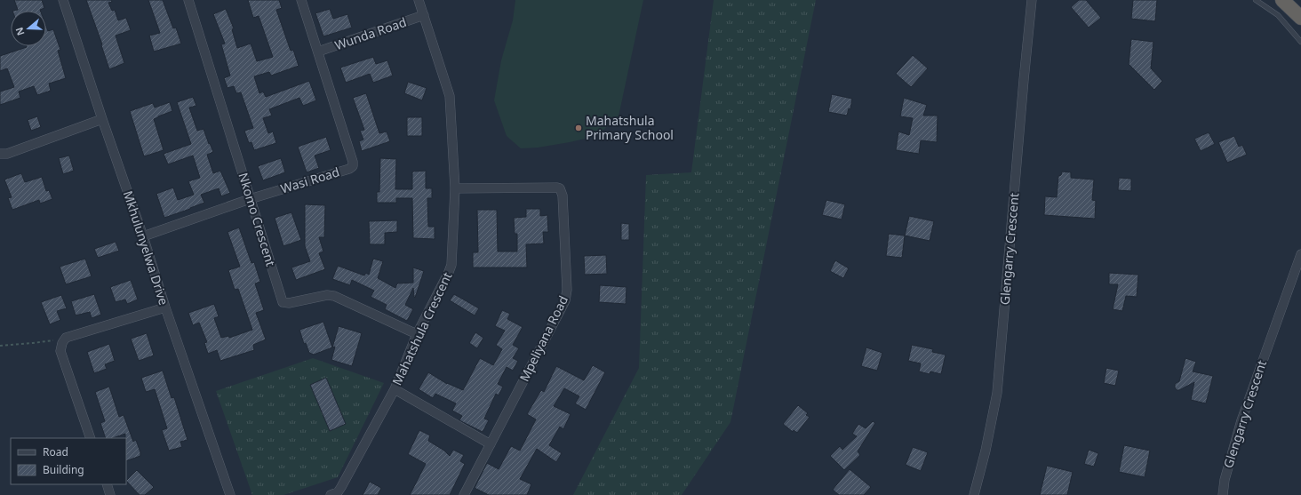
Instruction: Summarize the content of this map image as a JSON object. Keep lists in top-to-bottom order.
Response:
{
  "streets": {
    "street": [
      "Wunda Road",
      "Wasi Road",
      "Nkomo Crescent",
      "Mkhulunyelwa Drive",
      "Glengarry Crescent",
      "Mahatshula Crescent",
      "Mpeliyana Road"
    ]
  },
  "crossings": [
    ["Wunda Road", "Wasi Road"],
    ["Wunda Road", "Mahatshula Crescent"],
    ["Wasi Road", "Nkomo Crescent"],
    ["Wasi Road", "Mkhulunyelwa Drive"],
    ["Nkomo Crescent", "Mahatshula Crescent"],
    ["Mahatshula Crescent", "Mpeliyana Road"]
  ],
  "places": ["Mahatshula Primary School"],
  "legend": ["Road", "Building"],
  "north": "left"
}
